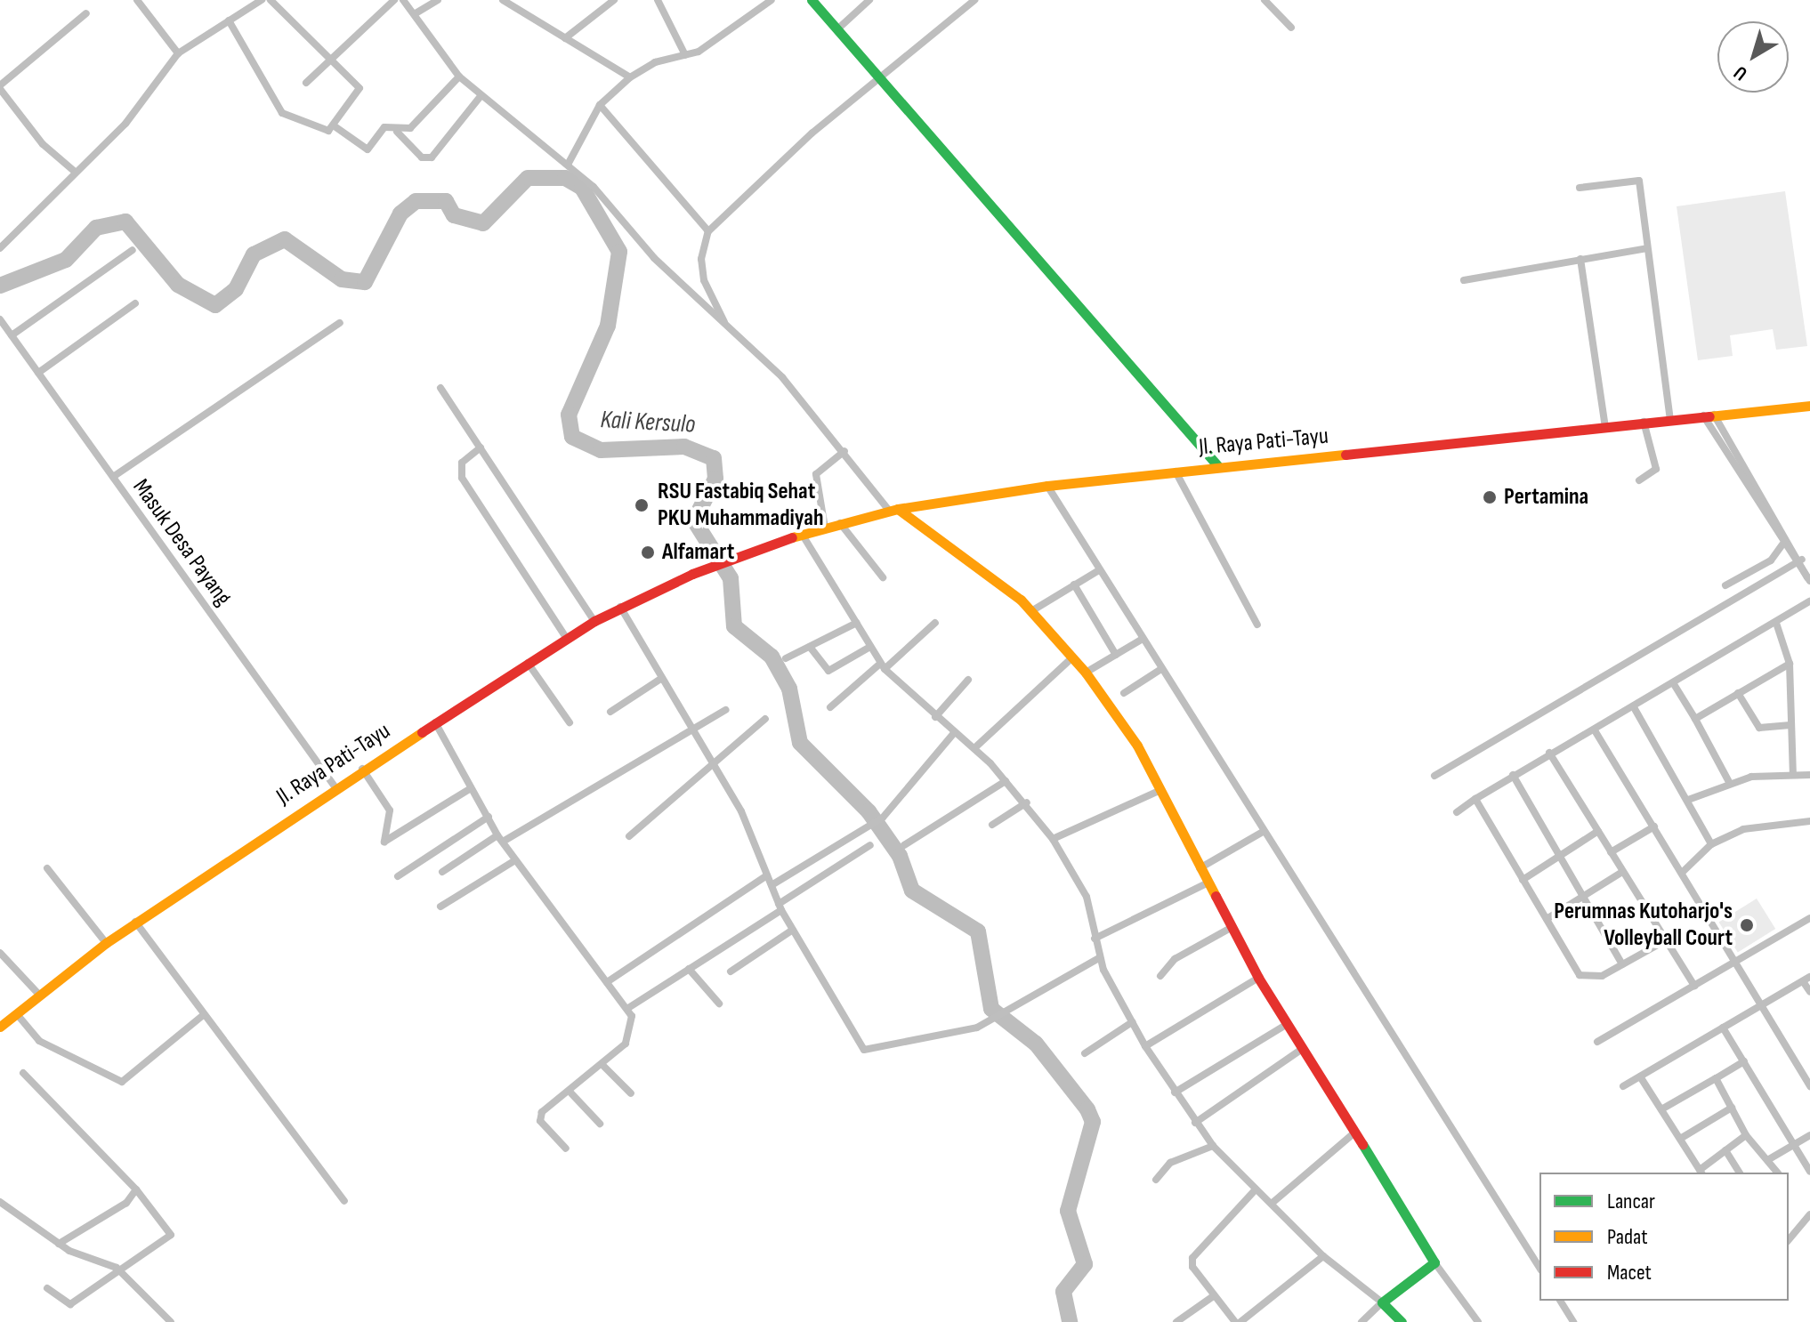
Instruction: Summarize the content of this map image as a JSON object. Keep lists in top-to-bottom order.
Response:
{
  "streets": {
    "main road": ["Jl. Raya Pati-Tayu"],
    "street": ["Masuk Desa Payang"]
  },
  "crossings": [
    ["Jl. Raya Pati-Tayu", "Masuk Desa Payang"]
  ],
  "water": ["Kali Kersulo"],
  "places": [
    "Pertamina",
    "RSU Fastabiq Sehat PKU Muhammadiyah",
    "Alfamart",
    "Perumnas Kutoharjo's Volleyball Court"
  ],
  "legend": ["Lancar", "Padat", "Macet"],
  "north": "bottom left"
}
